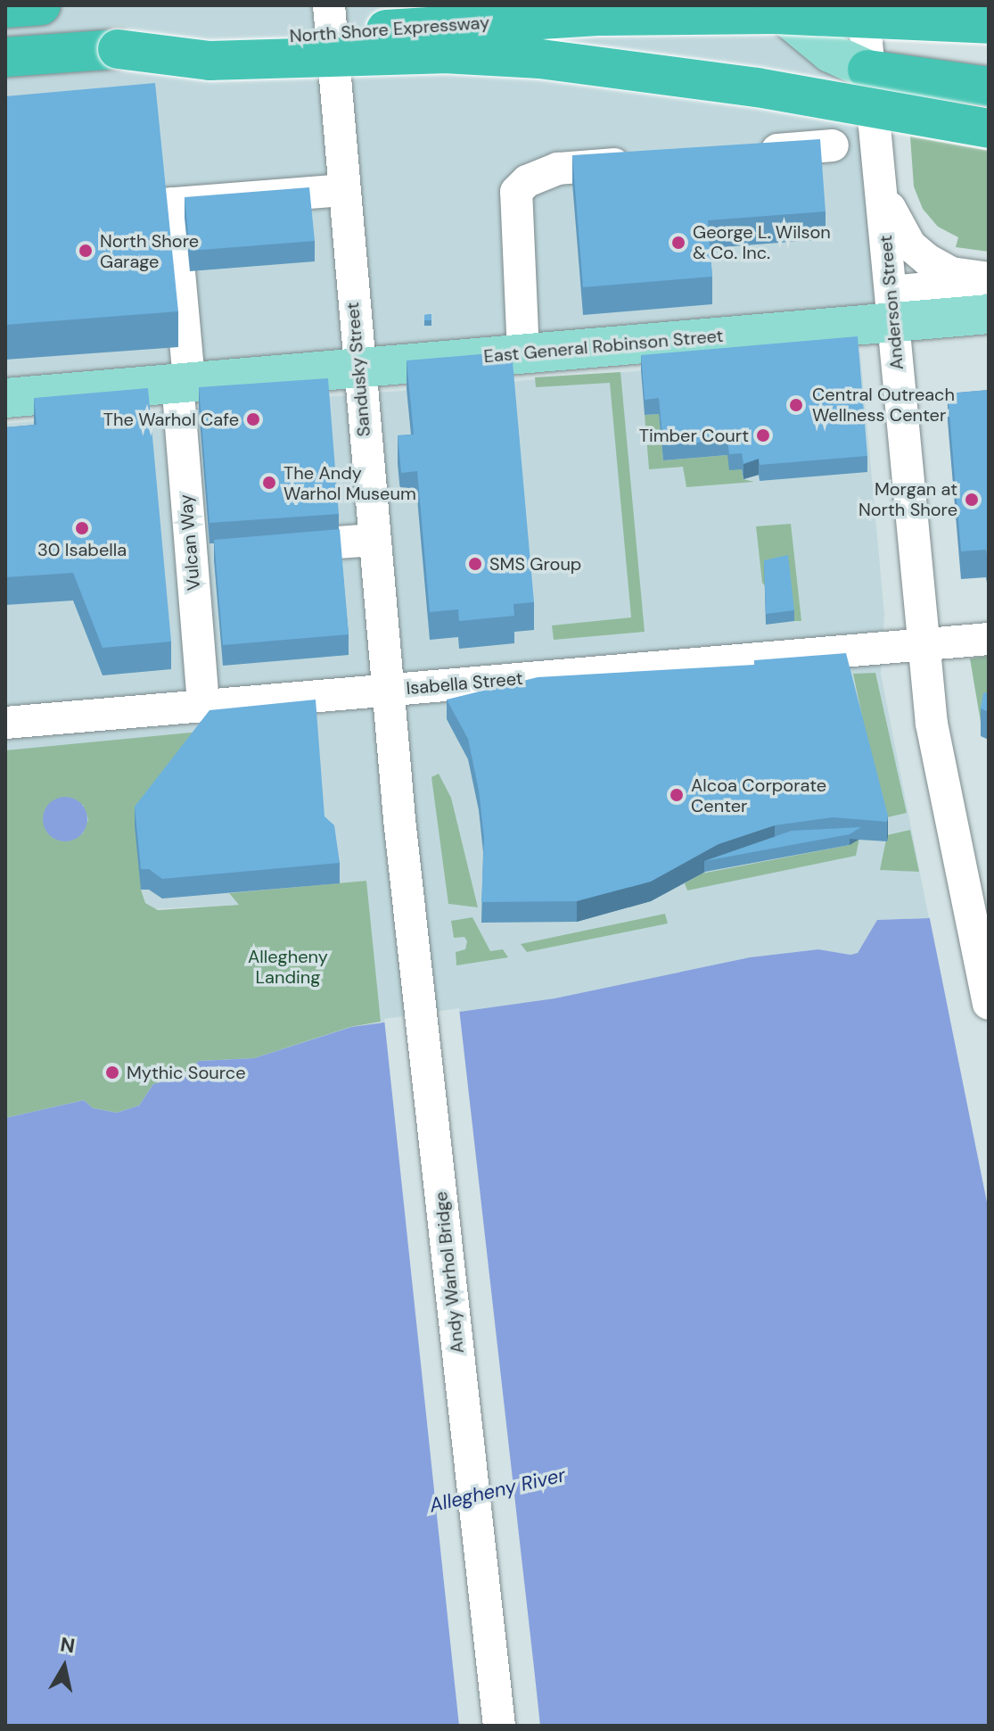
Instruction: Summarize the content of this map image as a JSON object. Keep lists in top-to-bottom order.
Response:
{
  "streets": {
    "highway": ["North Shore Expressway"],
    "main road": ["East General Robinson Street"],
    "street": [
      "Anderson Street",
      "Sandusky Street",
      "Vulcan Way",
      "Isabella Street",
      "Andy Warhol Bridge"
    ]
  },
  "crossings": [
    ["Anderson Street", "East General Robinson Street"],
    ["Anderson Street", "Isabella Street"],
    ["East General Robinson Street", "Sandusky Street"],
    ["East General Robinson Street", "Vulcan Way"],
    ["Sandusky Street", "Vulcan Way"],
    ["Sandusky Street", "Isabella Street"],
    ["Sandusky Street", "Andy Warhol Bridge"],
    ["Vulcan Way", "Isabella Street"]
  ],
  "water": ["Allegheny River"],
  "parks": ["Allegheny Landing"],
  "places": [
    "George L. Wilson & Co. Inc.",
    "North Shore Garage",
    "Central Outreach Wellness Center",
    "The Warhol Cafe",
    "Timber Court",
    "The Andy Warhol Museum",
    "Morgan at North Shore",
    "30 Isabella",
    "SMS Group",
    "Alcoa Corporate Center",
    "Mythic Source"
  ],
  "north": "top"
}
